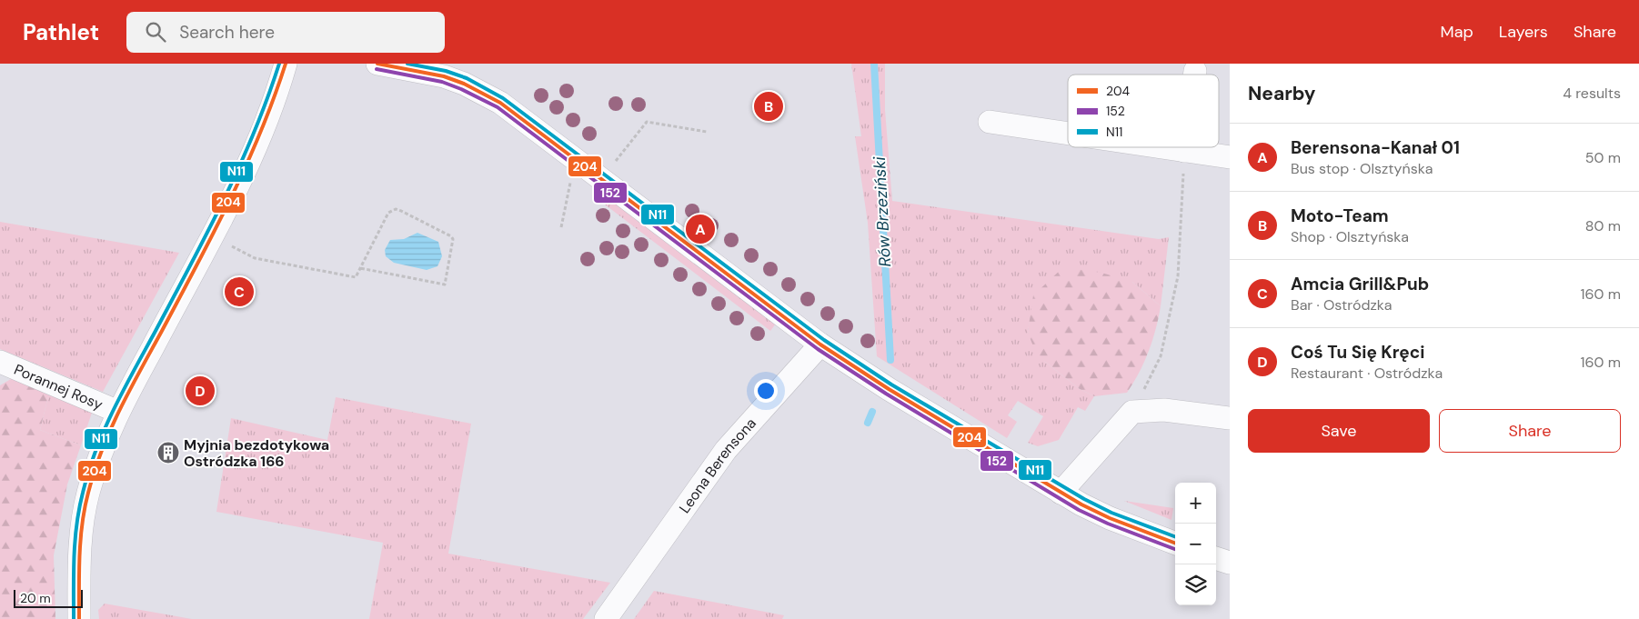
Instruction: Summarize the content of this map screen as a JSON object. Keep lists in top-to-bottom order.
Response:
{
  "streets": {
    "street": ["Porannej Rosy", "Leona Berensona"]
  },
  "water": ["Rów Brzeziński"],
  "places": {
    "building": ["Myjnia bezdotykowa Ostródzka 166"]
  },
  "lines": ["transit line 204", "transit line N11", "transit line 152"],
  "legend": ["204", "152", "N11"],
  "scale_bar": "20 m",
  "page": {
    "header": "Pathlet",
    "search": "Search here",
    "nav": ["Map", "Layers", "Share"],
    "heading": ["Nearby", "4 results"],
    "pins": [
      "B",
      "A",
      "C",
      "D"
    ],
    "list": [
      {
        "mark": "A",
        "name": "Berensona-Kanał 01",
        "note": "Bus stop · Olsztyńska",
        "value": "50 m"
      },
      {
        "mark": "B",
        "name": "Moto-Team",
        "note": "Shop · Olsztyńska",
        "value": "80 m"
      },
      {
        "mark": "C",
        "name": "Amcia Grill&Pub",
        "note": "Bar · Ostródzka",
        "value": "160 m"
      },
      {
        "mark": "D",
        "name": "Coś Tu Się Kręci",
        "note": "Restaurant · Ostródzka",
        "value": "160 m"
      }
    ],
    "buttons": ["Save", "Share"],
    "map_buttons": ["+", "−"],
    "scale": "20 m"
  }
}
